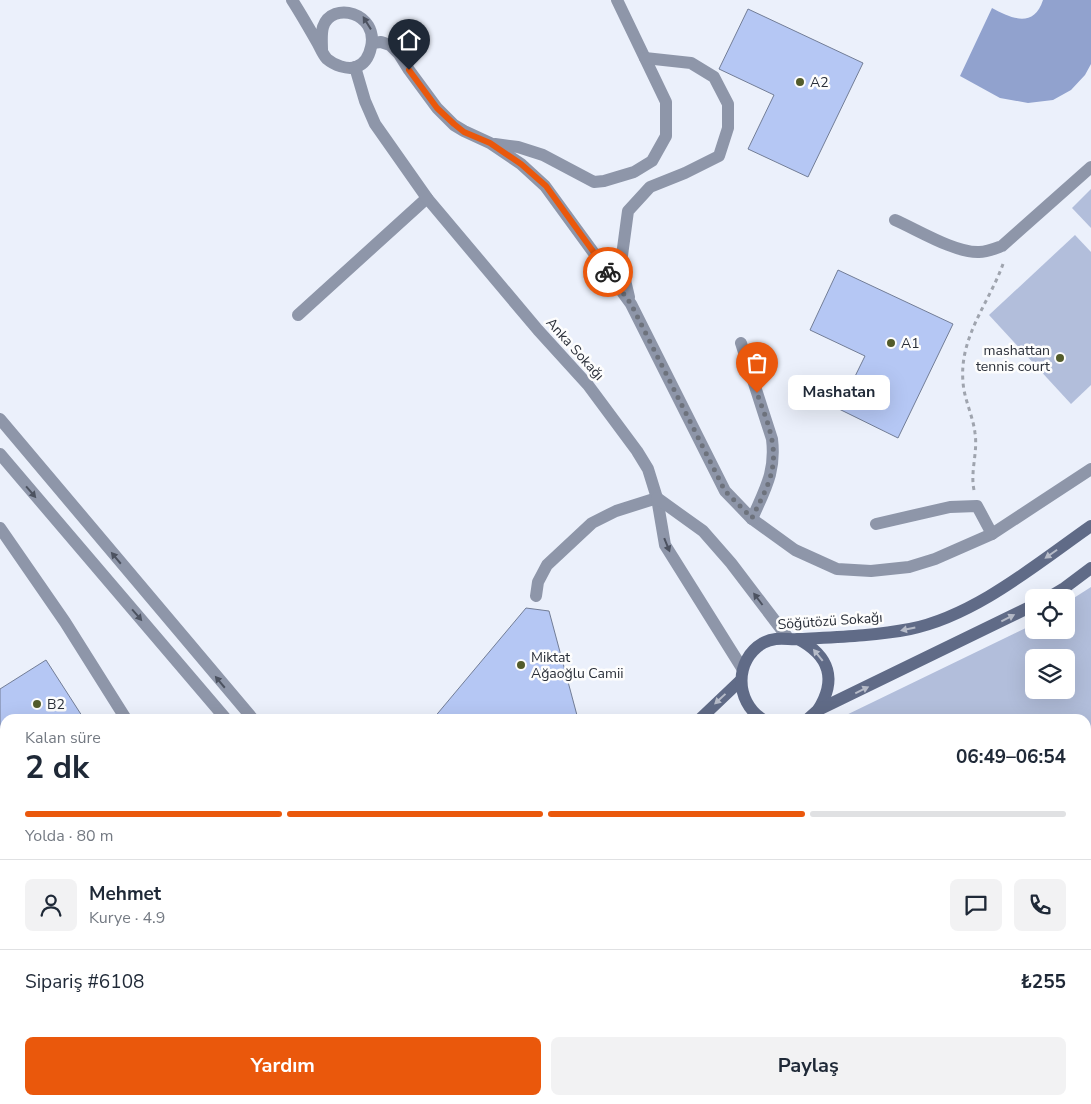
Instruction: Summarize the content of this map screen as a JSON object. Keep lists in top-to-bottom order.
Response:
{
  "streets": {
    "street": ["Anka Sokağı", "Söğütözü Sokağı"]
  },
  "crossings": [
    ["Anka Sokağı", "Söğütözü Sokağı"]
  ],
  "places": [
    "A2",
    "A1",
    "mashattan tennis court",
    "Mashatan",
    "Miktat Ağaoğlu Camii",
    "B2"
  ],
  "page": {
    "bubble": "Mashatan",
    "heading": ["2 dk", "Kalan süre", "06:49–06:54"],
    "panel": [
      "Mehmet",
      "Kurye · 4.9",
      "Sipariş #6108",
      "₺255"
    ],
    "bar": "Yolda · 80 m",
    "buttons": ["Yardım", "Paylaş"]
  }
}
